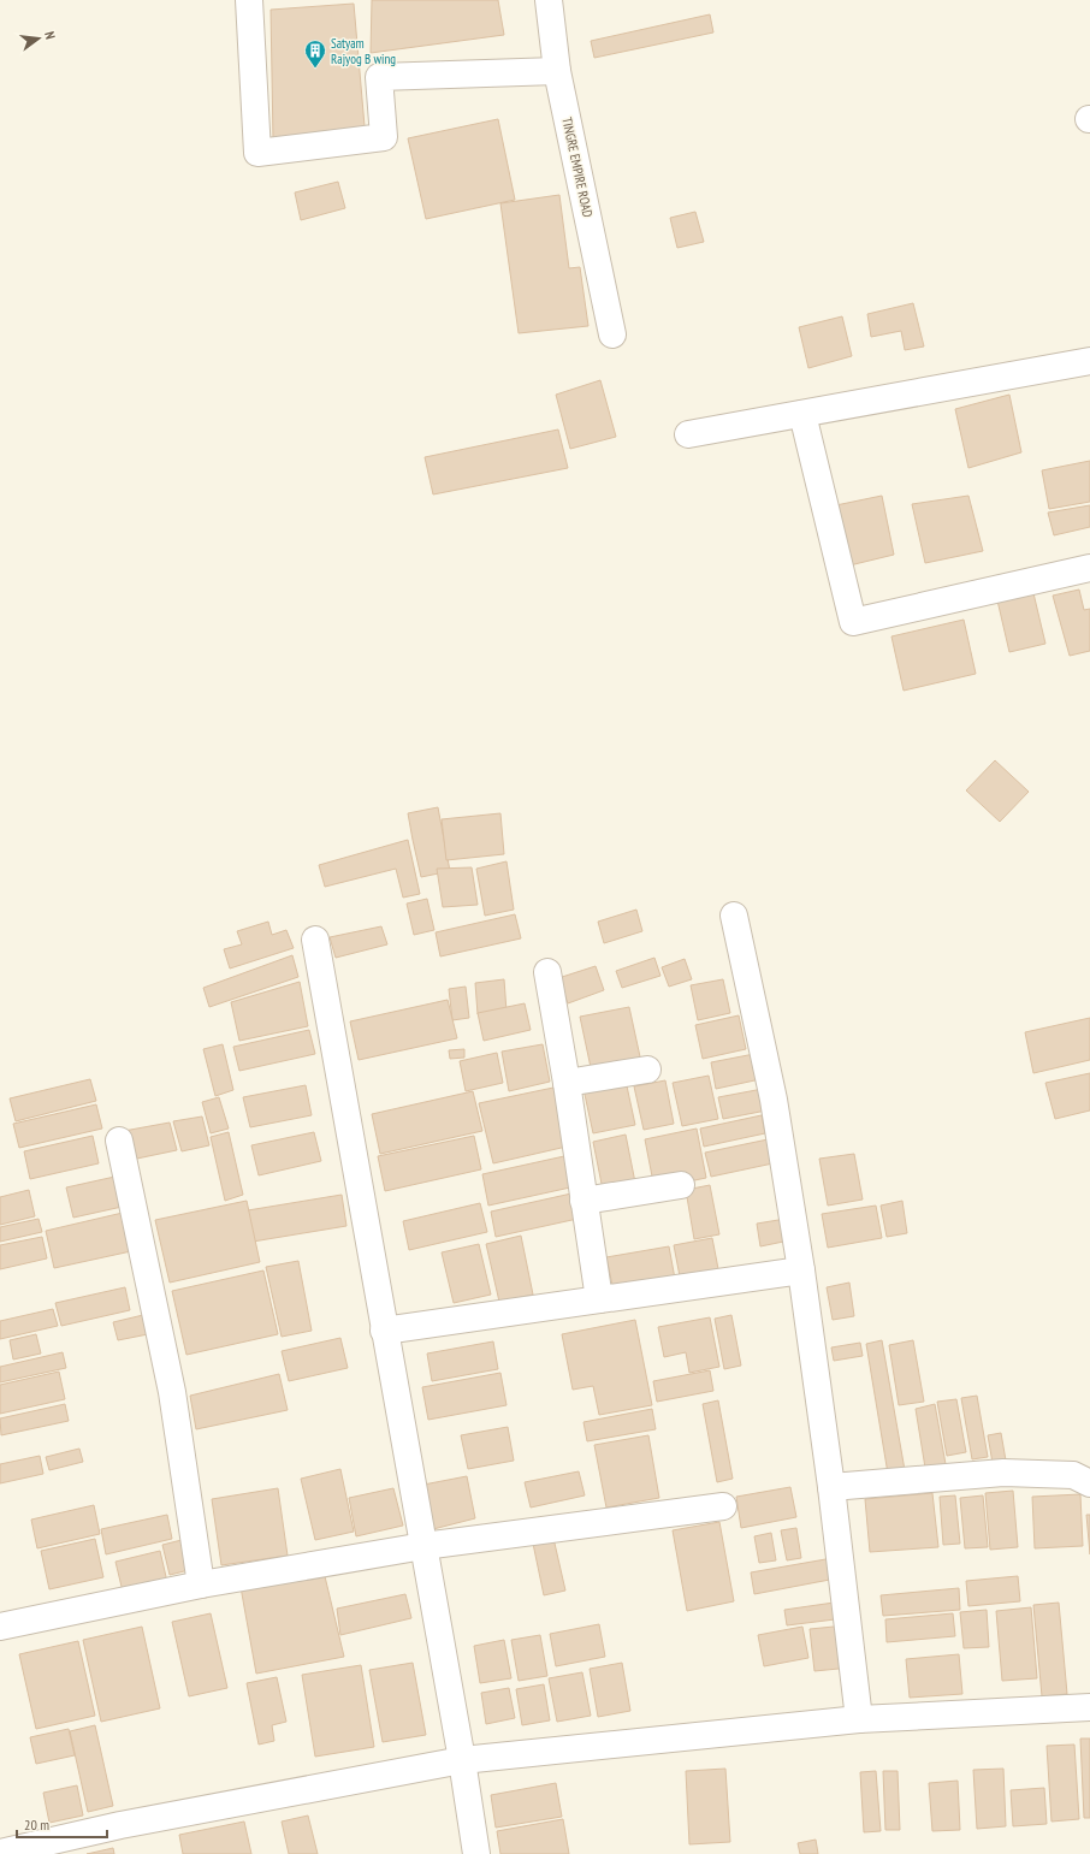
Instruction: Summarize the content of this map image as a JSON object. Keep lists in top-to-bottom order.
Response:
{
  "streets": {
    "street": ["TINGRE EMPIRE ROAD"]
  },
  "places": {
    "building": ["Satyam Rajyog B wing"]
  },
  "scale_bar": "20 m",
  "north": "right"
}
